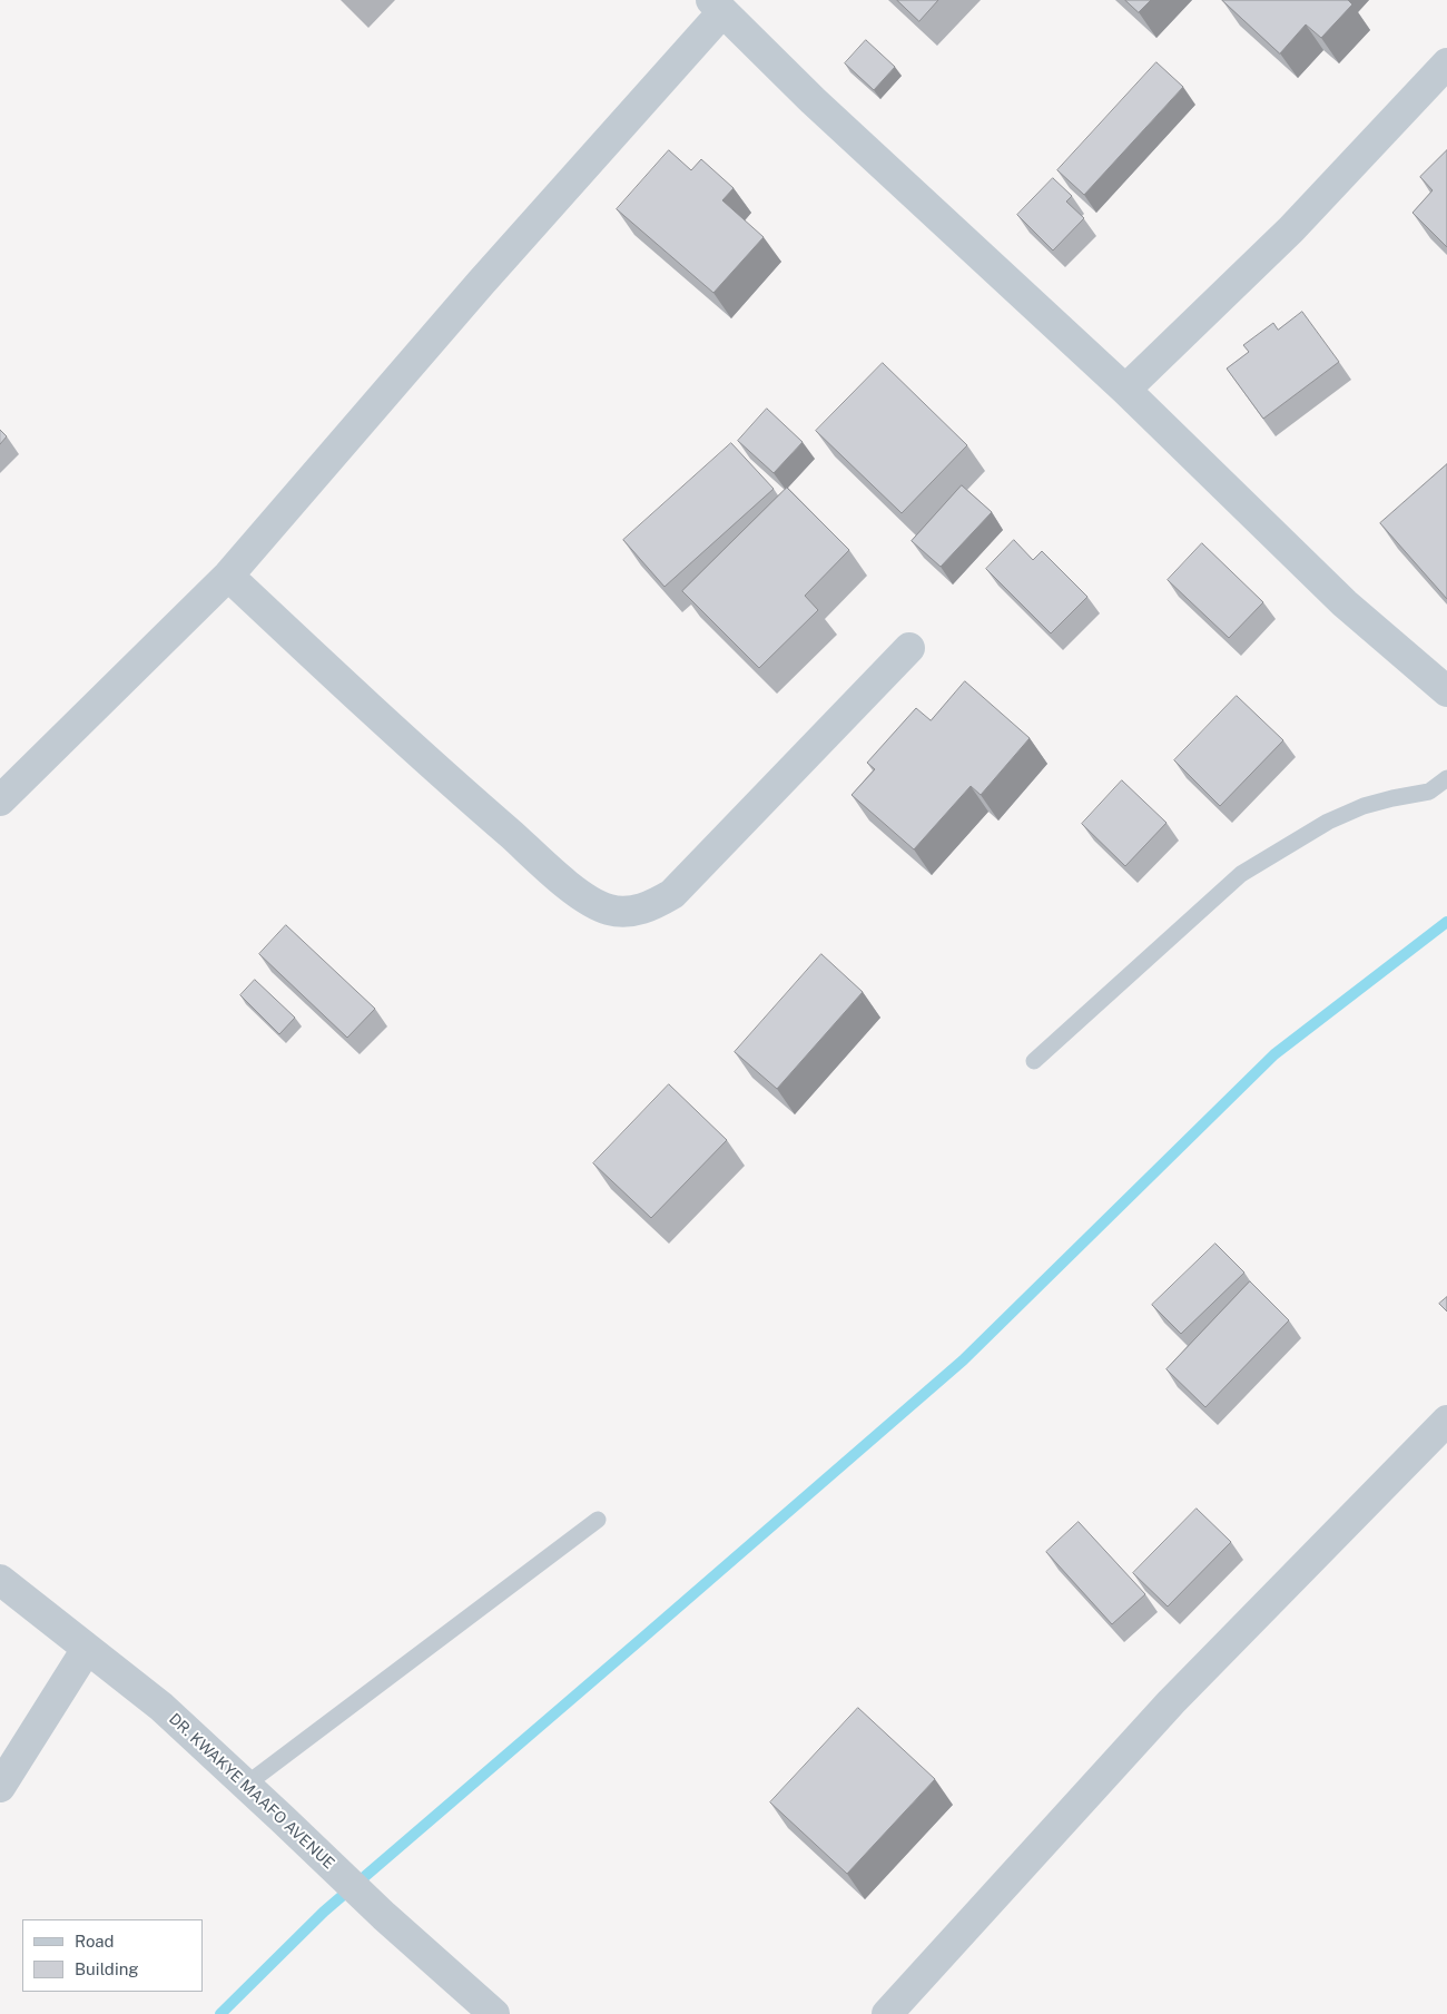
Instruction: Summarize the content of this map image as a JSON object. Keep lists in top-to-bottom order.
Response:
{
  "streets": {
    "street": ["DR. KWAKYE MAAFO AVENUE"]
  },
  "legend": ["Road", "Building"]
}
